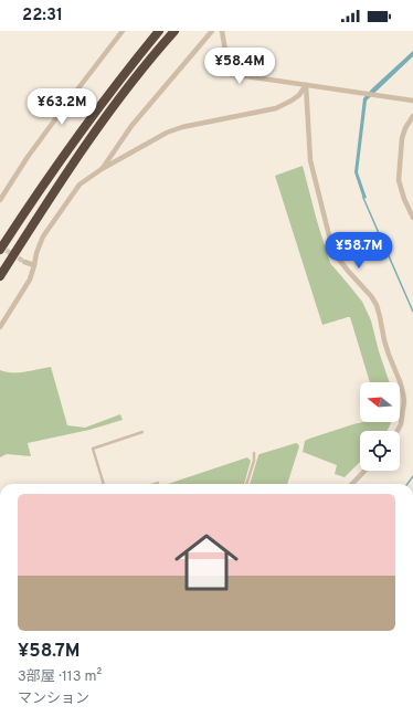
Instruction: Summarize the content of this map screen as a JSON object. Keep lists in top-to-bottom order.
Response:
{
  "north": "left",
  "page": {
    "status": "22:31",
    "price": ["¥58.4M", "¥63.2M", "¥58.7M"],
    "list": [
      {
        "name": "¥58.7M",
        "note": "3部屋 · 113 m² · マンション"
      }
    ]
  }
}
